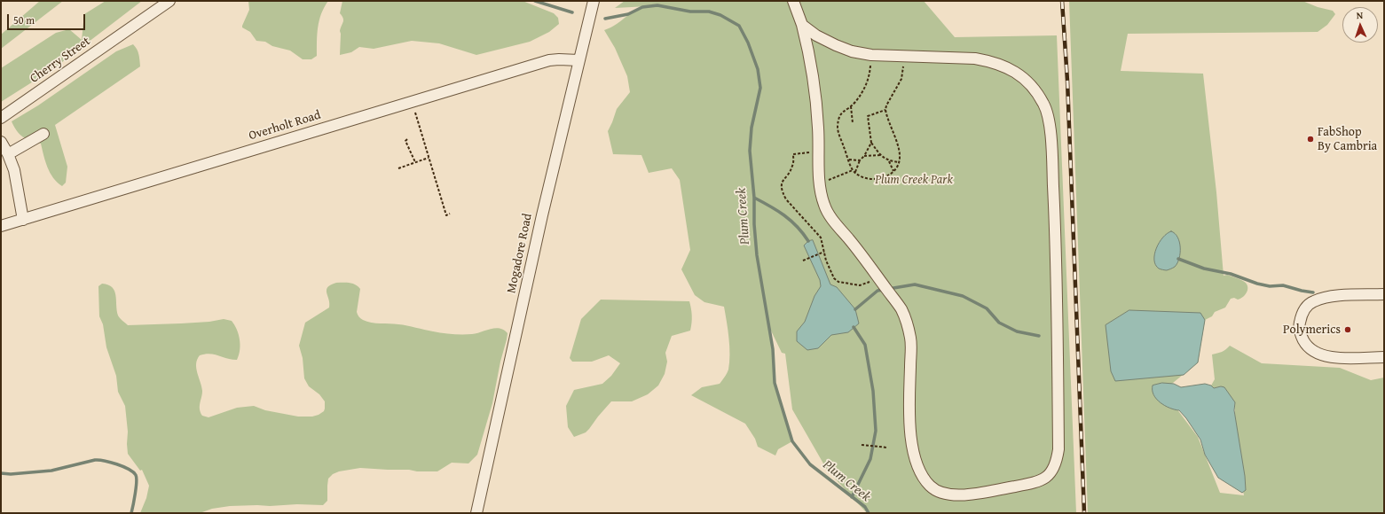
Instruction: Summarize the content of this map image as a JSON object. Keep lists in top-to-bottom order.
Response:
{
  "streets": {
    "street": ["Cherry Street", "Overholt Road", "Mogadore Road"]
  },
  "crossings": [
    ["Overholt Road", "Mogadore Road"]
  ],
  "water": ["Plum Creek"],
  "parks": ["Plum Creek Park"],
  "places": ["FabShop By Cambria", "Polymerics"],
  "scale_bar": "50 m",
  "north": "top"
}
